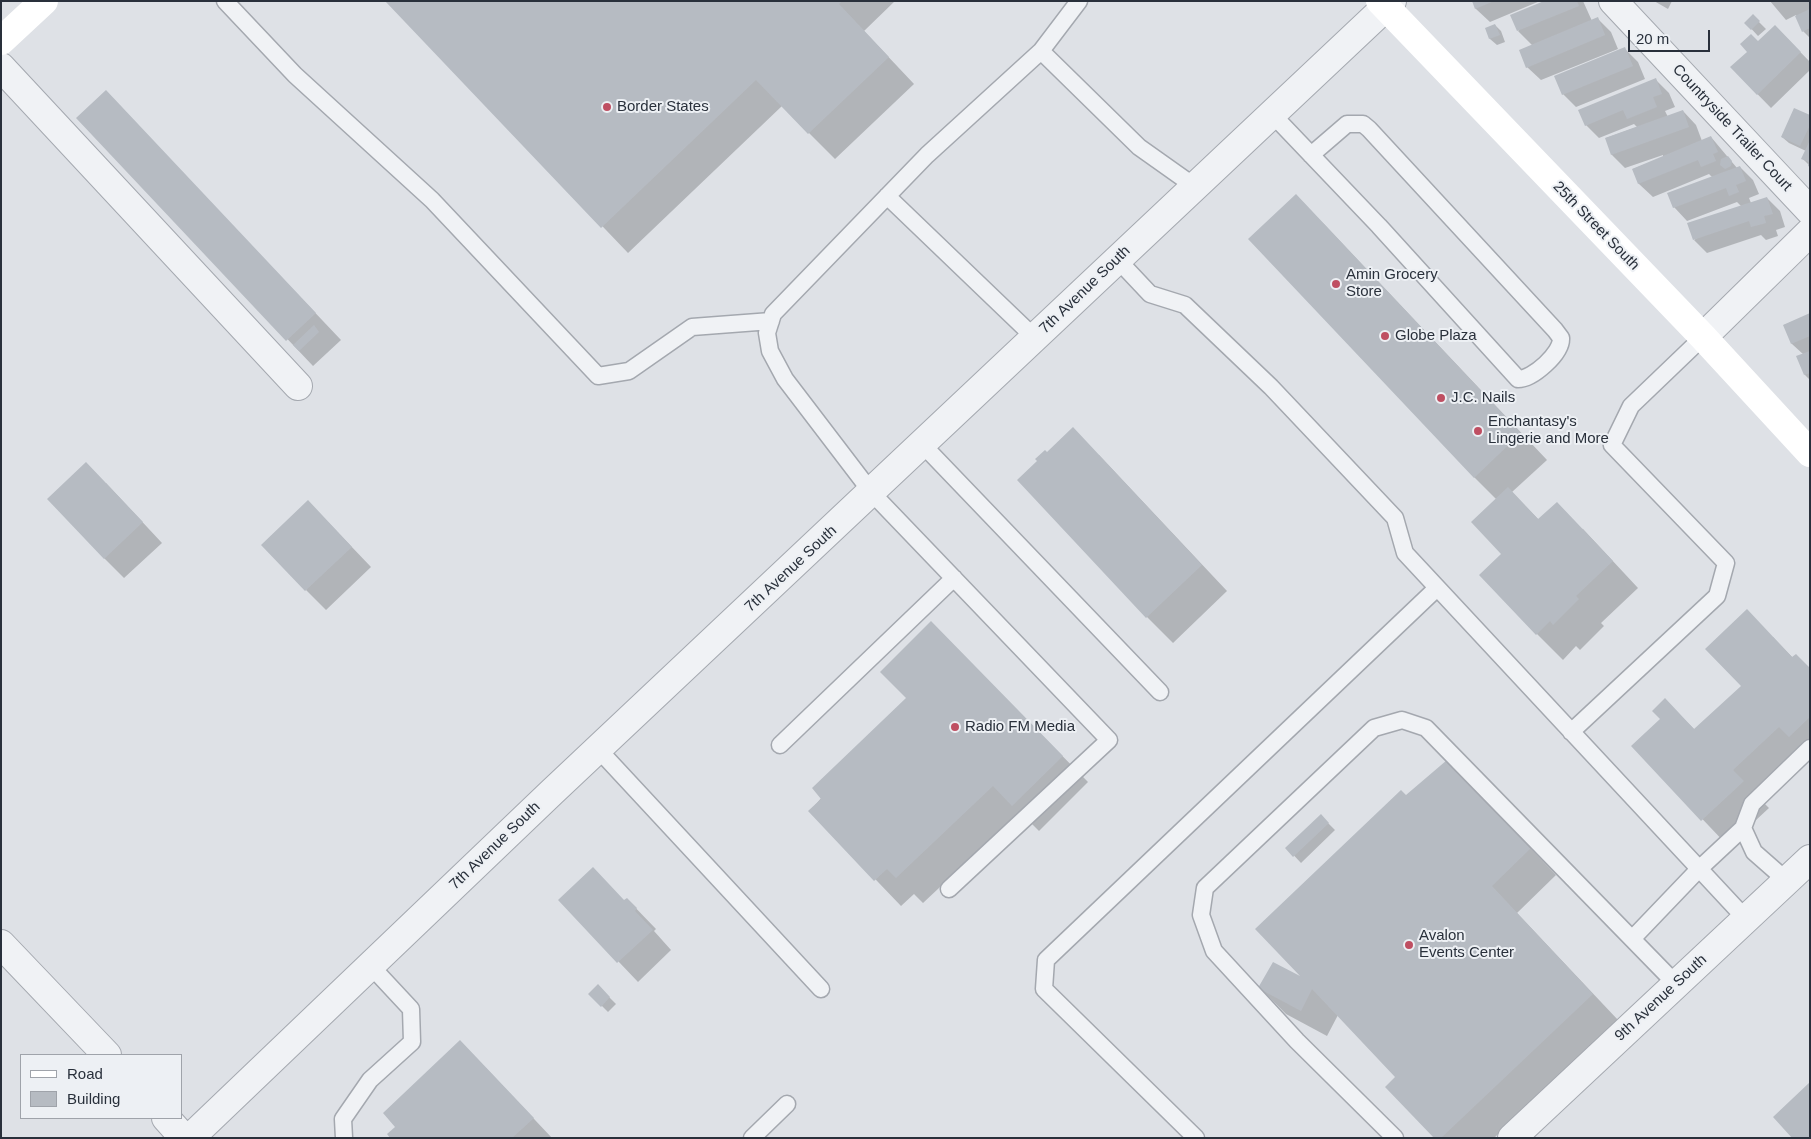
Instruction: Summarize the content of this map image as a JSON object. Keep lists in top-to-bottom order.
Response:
{
  "streets": {
    "main road": ["25th Street South"],
    "street": ["Countryside Trailer Court", "7th Avenue South", "9th Avenue South"]
  },
  "crossings": [
    ["25th Street South", "7th Avenue South"]
  ],
  "places": [
    "Border States",
    "Amin Grocery Store",
    "Globe Plaza",
    "J.C. Nails",
    "Enchantasy's Lingerie and More",
    "Radio FM Media",
    "Avalon Events Center"
  ],
  "legend": ["Road", "Building"],
  "scale_bar": "20 m"
}
